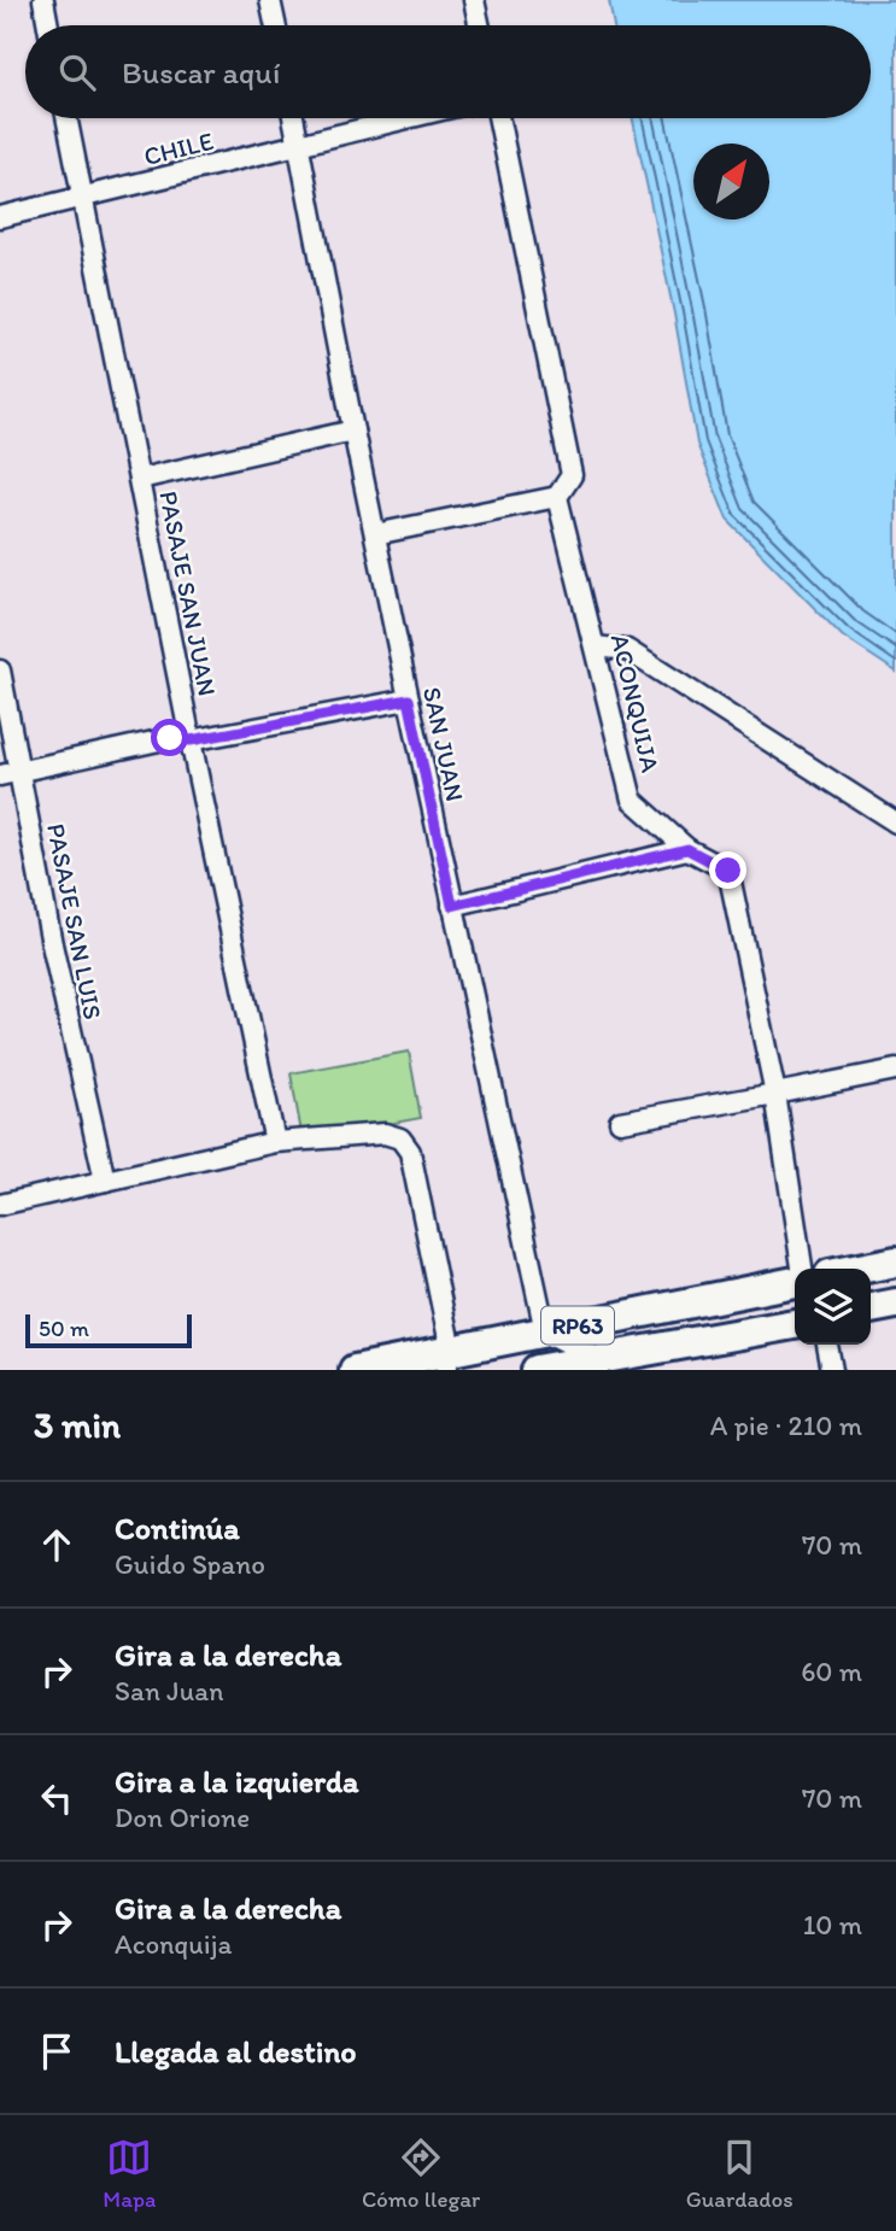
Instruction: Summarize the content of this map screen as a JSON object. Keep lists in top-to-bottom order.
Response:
{
  "streets": {
    "main road": ["RP63"],
    "street": [
      "CHILE",
      "PASAJE SAN JUAN",
      "ACONQUIJA",
      "SAN JUAN",
      "PASAJE SAN LUIS"
    ]
  },
  "crossings": [
    ["CHILE", "PASAJE SAN JUAN"],
    ["CHILE", "SAN JUAN"],
    ["SAN JUAN", "RP63"]
  ],
  "scale_bar": "50 m",
  "north": "top right",
  "page": {
    "search": "Buscar aquí",
    "scale": "50 m",
    "heading": ["3 min", "A pie · 210 m"],
    "list": [
      ["Continúa", "Guido Spano", "70 m"],
      ["Gira a la derecha", "San Juan", "60 m"],
      ["Gira a la izquierda", "Don Orione", "70 m"],
      ["Gira a la derecha", "Aconquija", "10 m"],
      "Llegada al destino"
    ],
    "nav": ["Mapa", "Cómo llegar", "Guardados"]
  }
}
